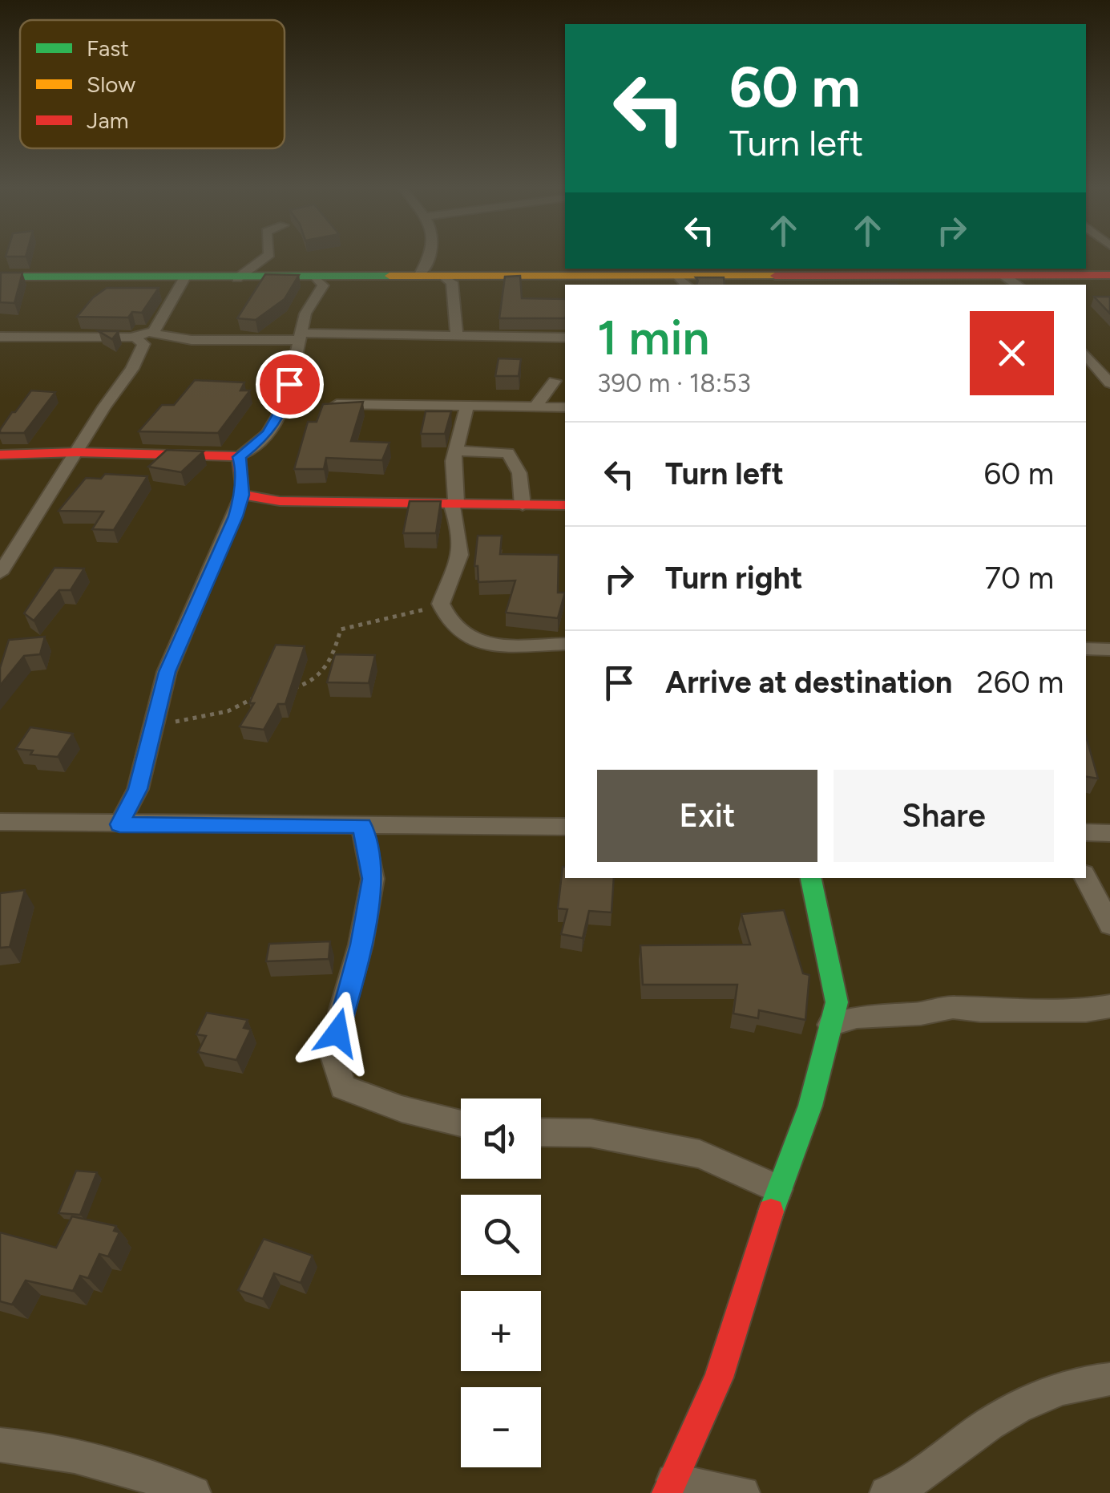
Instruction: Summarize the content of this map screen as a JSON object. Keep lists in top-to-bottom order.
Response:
{
  "legend": ["Fast", "Slow", "Jam"],
  "page": {
    "turn": ["60 m", "Turn left"],
    "heading": ["1 min", "390 m · 18:53"],
    "list": [
      {
        "name": "Turn left",
        "value": "60 m"
      },
      {
        "name": "Turn right",
        "value": "70 m"
      },
      {
        "name": "Arrive at destination",
        "value": "260 m"
      }
    ],
    "buttons": ["Exit", "Share"],
    "map_buttons": ["+", "−"]
  }
}
